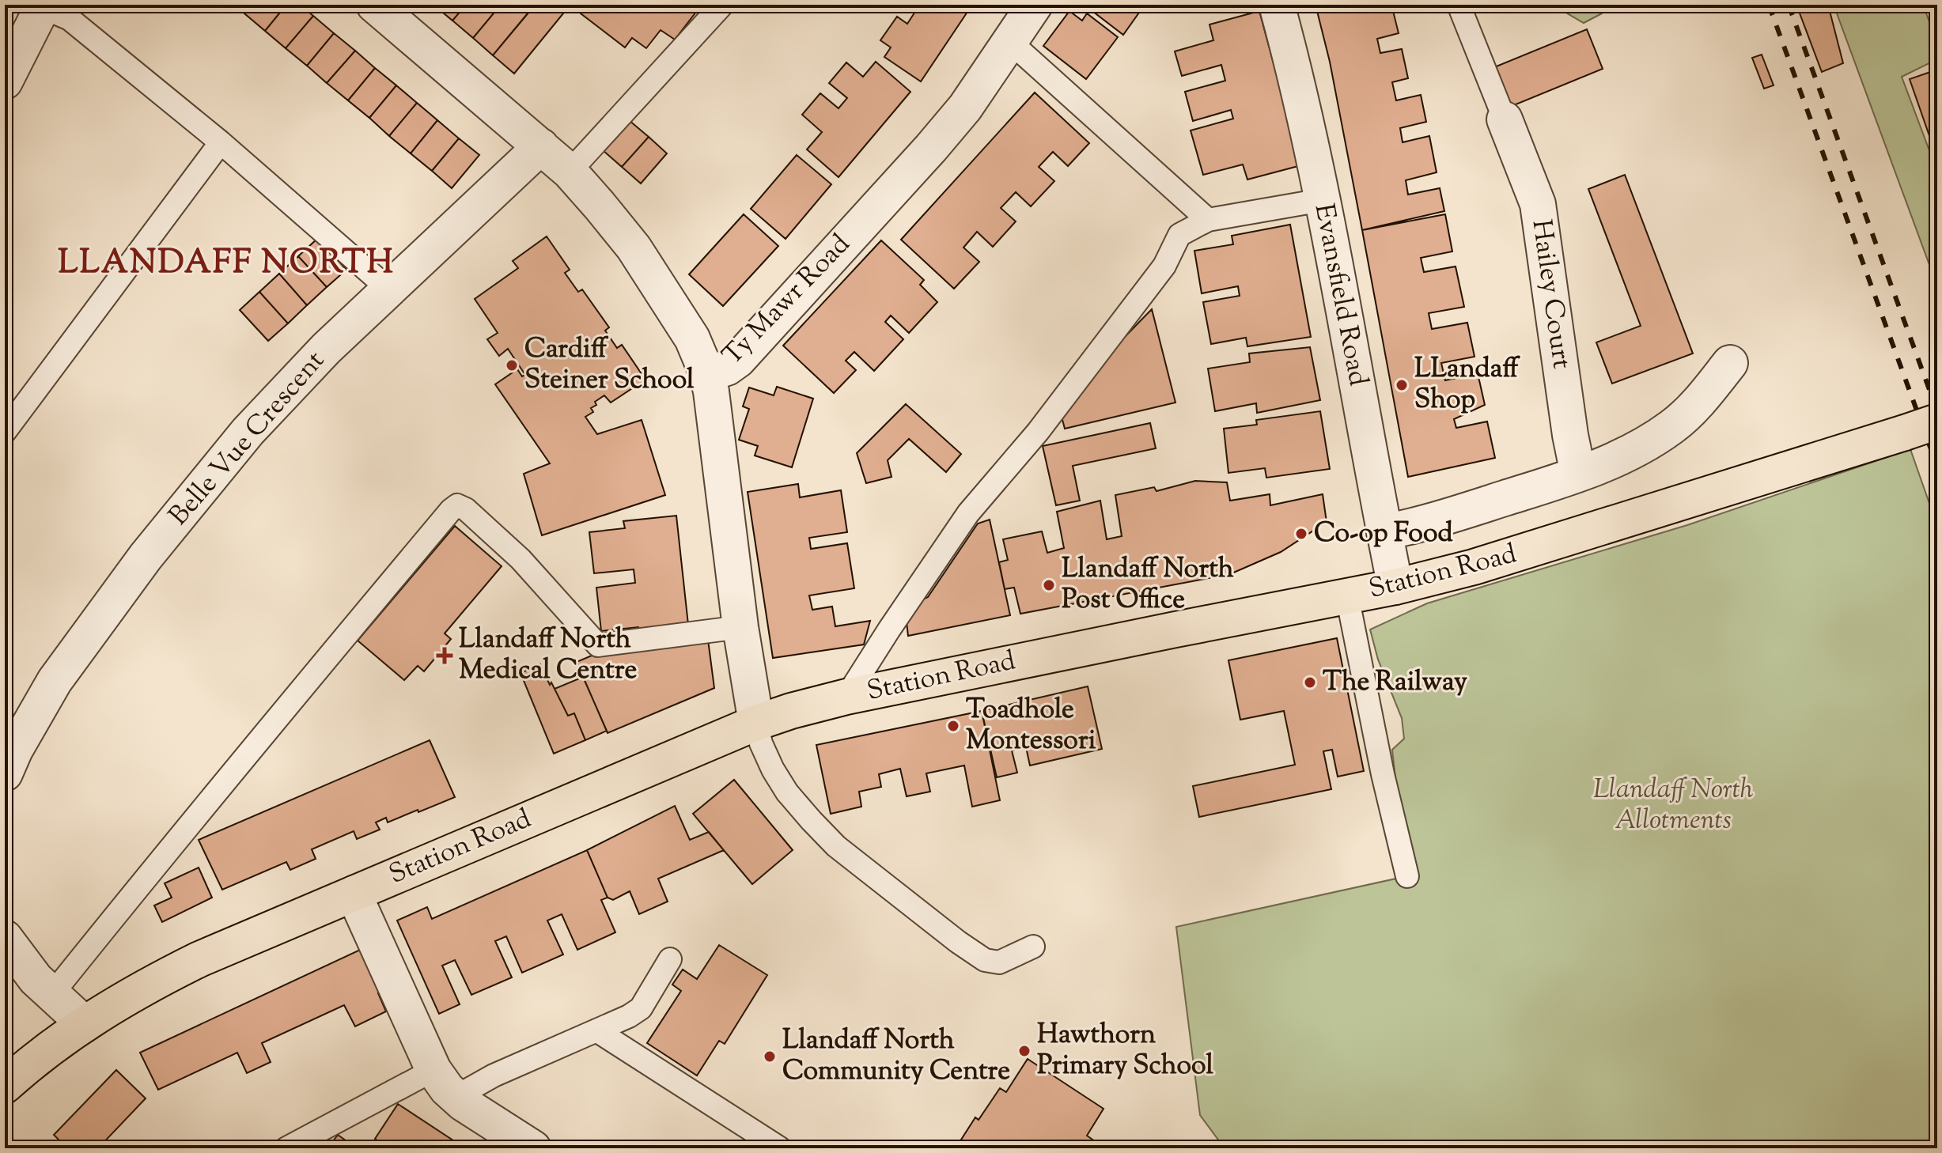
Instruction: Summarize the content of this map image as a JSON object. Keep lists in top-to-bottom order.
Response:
{
  "streets": {
    "main road": ["Station Road"],
    "street": [
      "Hailey Court",
      "Evansfield Road",
      "Ty Mawr Road",
      "Belle Vue Crescent"
    ]
  },
  "crossings": [
    ["Evansfield Road", "Station Road"],
    ["Ty Mawr Road", "Station Road"]
  ],
  "districts": ["LLANDAFF NORTH"],
  "parks": ["Llandaff North Allotments"],
  "places": {
    "other": [
      "Cardiff Steiner School",
      "LLandaff Shop",
      "Co-op Food",
      "Llandaff North Post Office",
      "The Railway",
      "Toadhole Montessori",
      "Hawthorn Primary School",
      "Llandaff North Community Centre"
    ],
    "health": ["Llandaff North Medical Centre"]
  }
}
